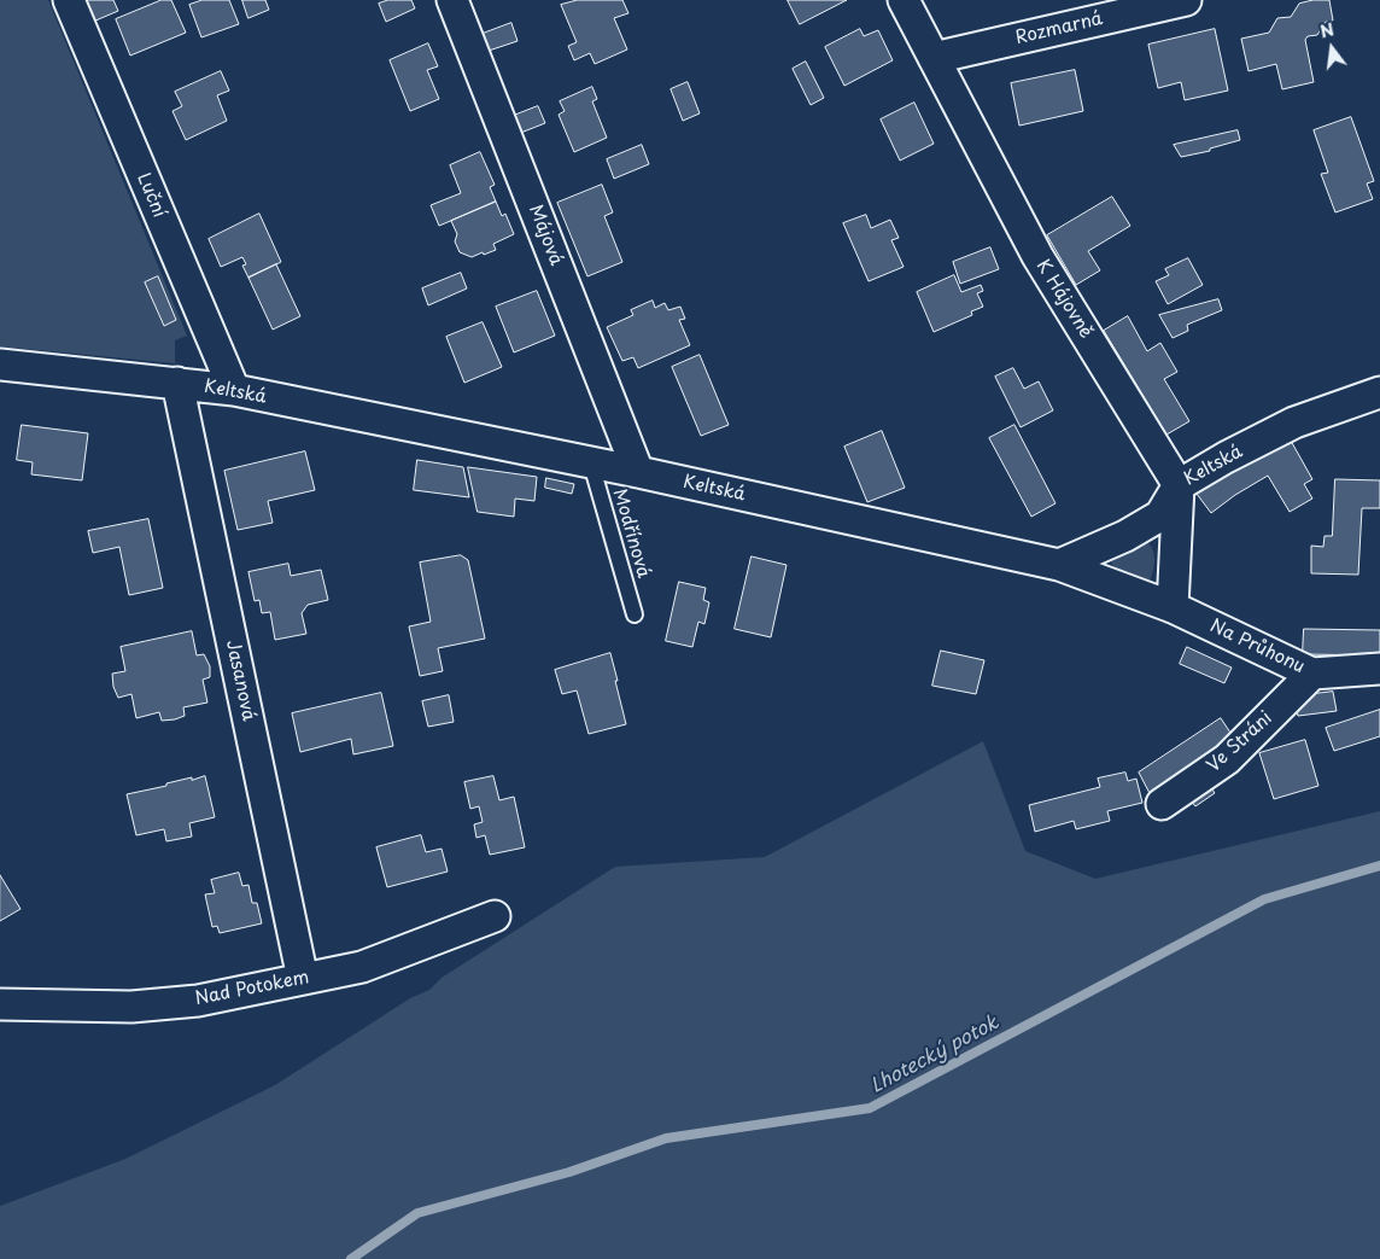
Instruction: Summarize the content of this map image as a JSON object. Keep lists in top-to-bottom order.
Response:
{
  "streets": {
    "street": [
      "Rozmarná",
      "Luční",
      "Májová",
      "K Hájovně",
      "Keltská",
      "Na Průhonu",
      "Jasanová",
      "Ve Stráni",
      "Nad Potokem"
    ],
    "lane": ["Modřínová"]
  },
  "crossings": [
    ["Rozmarná", "K Hájovně"],
    ["Luční", "Keltská"],
    ["Májová", "Keltská"],
    ["K Hájovně", "Keltská"],
    ["Keltská", "Modřínová"],
    ["Keltská", "Na Průhonu"],
    ["Keltská", "Jasanová"],
    ["Na Průhonu", "Ve Stráni"],
    ["Jasanová", "Nad Potokem"]
  ],
  "water": ["Lhotecký potok"],
  "north": "top"
}
